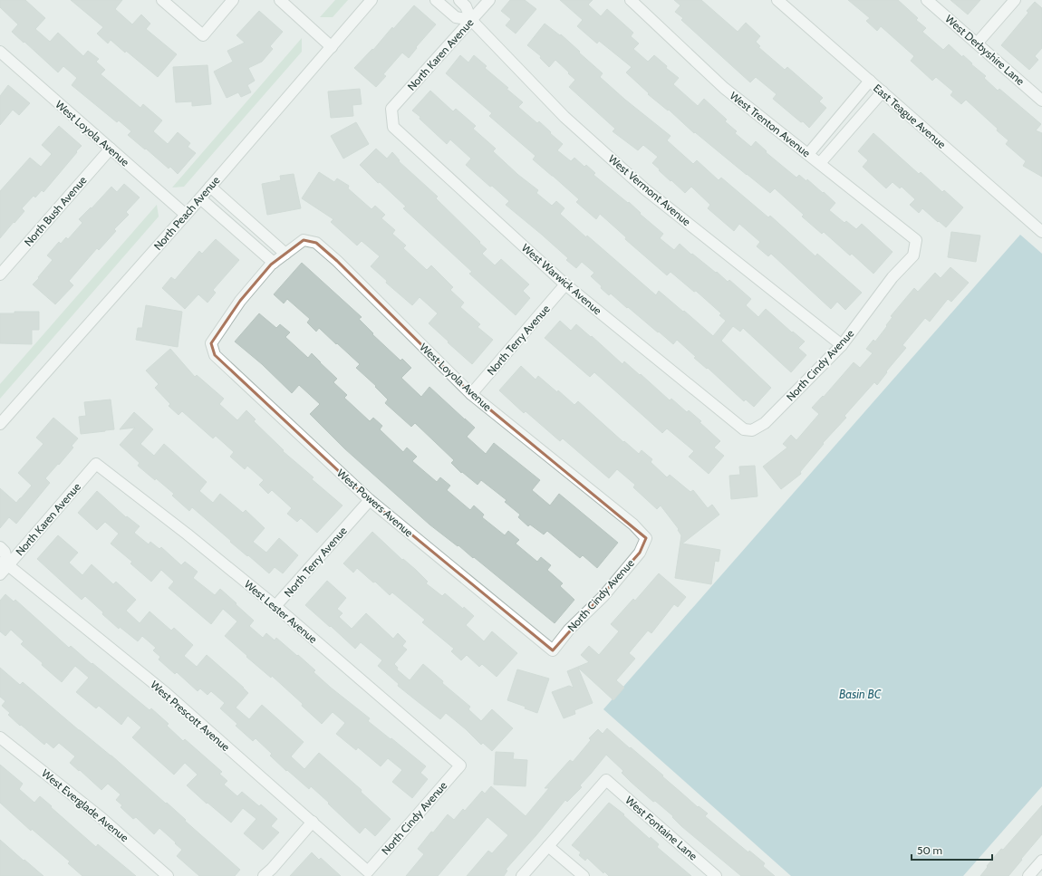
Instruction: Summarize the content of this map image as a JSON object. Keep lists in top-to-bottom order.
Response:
{
  "streets": {
    "street": [
      "West Derbyshire Lane",
      "North Karen Avenue",
      "East Teague Avenue",
      "West Trenton Avenue",
      "West Loyola Avenue",
      "West Vermont Avenue",
      "North Bush Avenue",
      "North Peach Avenue",
      "West Warwick Avenue",
      "North Terry Avenue",
      "North Cindy Avenue",
      "West Powers Avenue",
      "West Lester Avenue",
      "West Prescott Avenue",
      "West Everglade Avenue",
      "West Fontaine Lane"
    ]
  },
  "crossings": [
    ["North Karen Avenue", "West Vermont Avenue"],
    ["North Karen Avenue", "West Warwick Avenue"],
    ["North Karen Avenue", "West Lester Avenue"],
    ["North Karen Avenue", "West Prescott Avenue"],
    ["West Trenton Avenue", "North Cindy Avenue"],
    ["West Loyola Avenue", "North Bush Avenue"],
    ["West Loyola Avenue", "North Peach Avenue"],
    ["West Loyola Avenue", "North Terry Avenue"],
    ["West Loyola Avenue", "North Cindy Avenue"],
    ["West Vermont Avenue", "North Cindy Avenue"],
    ["West Warwick Avenue", "North Terry Avenue"],
    ["West Warwick Avenue", "North Cindy Avenue"],
    ["North Terry Avenue", "West Powers Avenue"],
    ["North Terry Avenue", "West Lester Avenue"],
    ["North Cindy Avenue", "West Powers Avenue"],
    ["North Cindy Avenue", "West Lester Avenue"],
    ["North Cindy Avenue", "West Prescott Avenue"]
  ],
  "water": ["Basin BC"],
  "scale_bar": "50 m"
}
